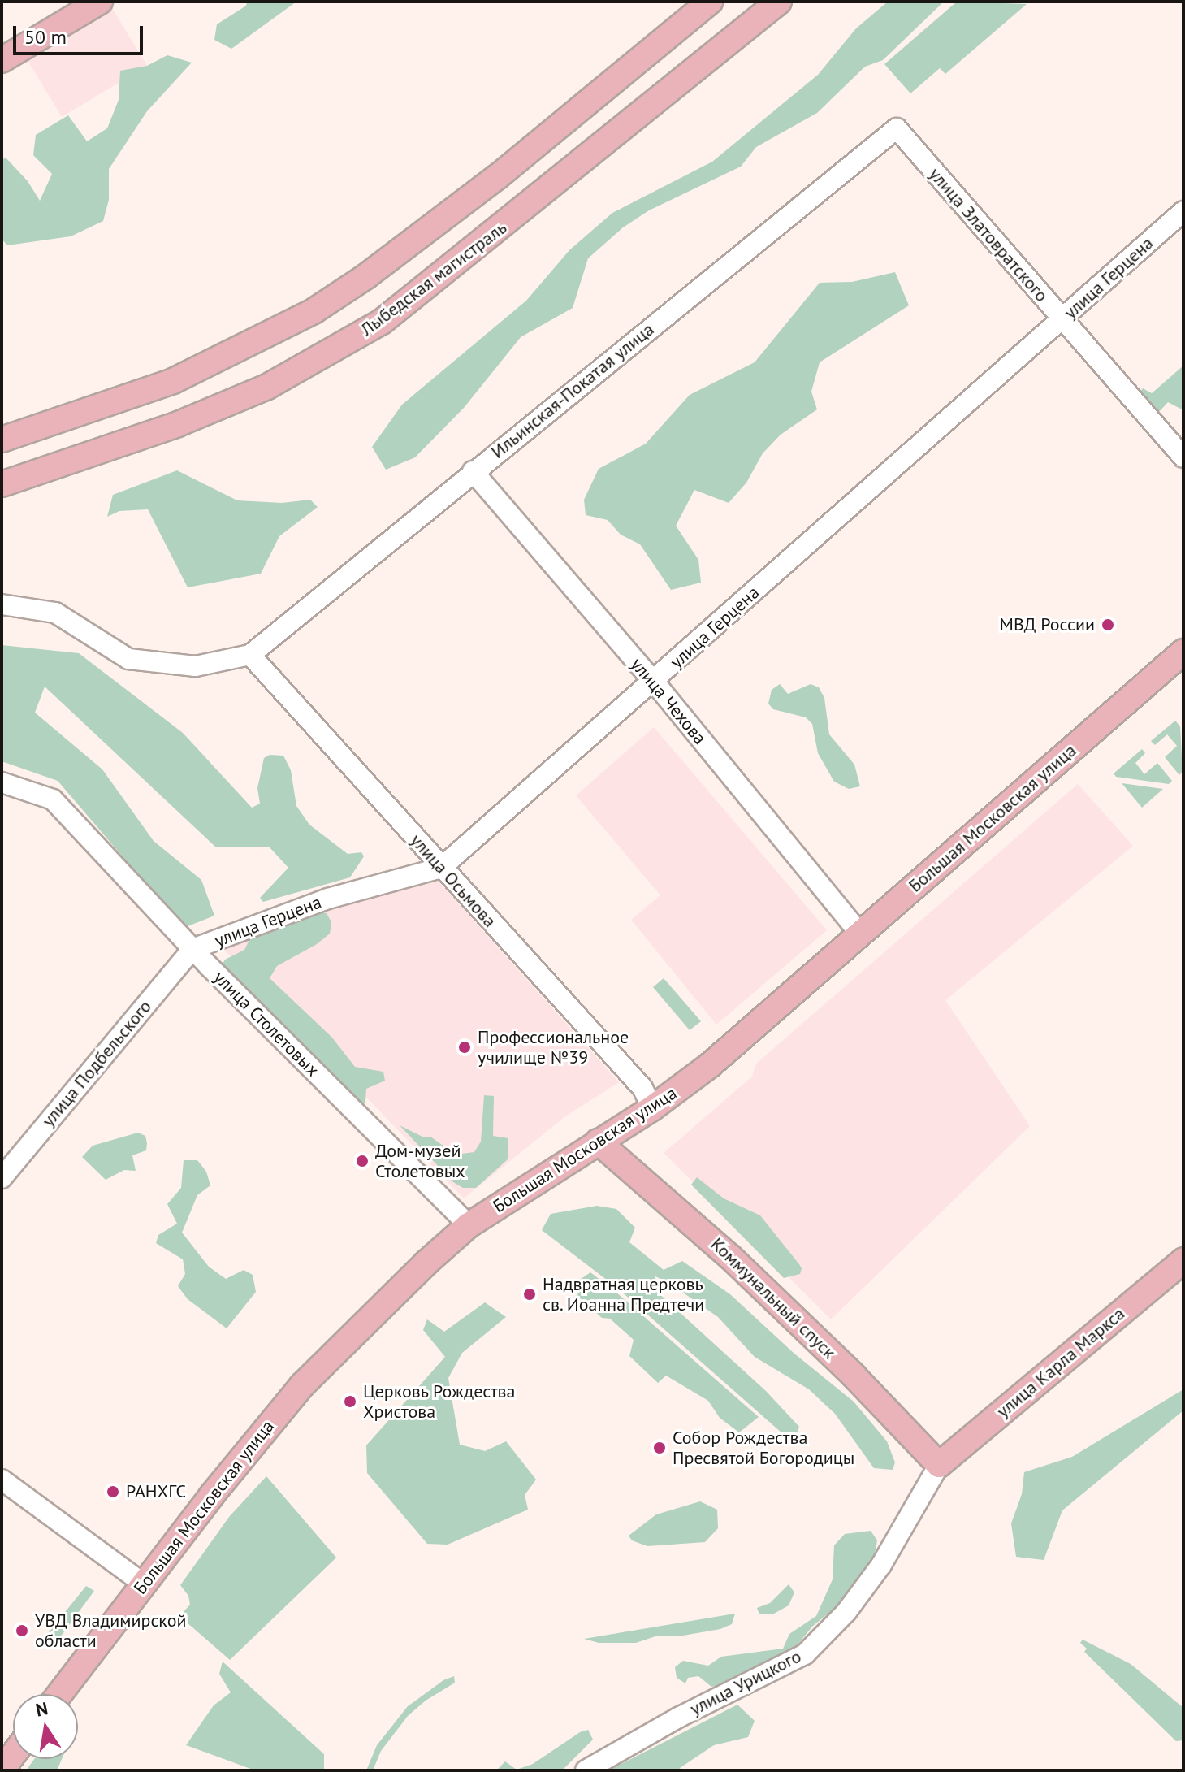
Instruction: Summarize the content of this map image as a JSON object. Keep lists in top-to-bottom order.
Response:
{
  "streets": {
    "main road": [
      "Лыбедская магистраль",
      "Большая Московская улица",
      "Коммунальный спуск",
      "улица Карла Маркса"
    ],
    "street": [
      "улица Златовратского",
      "улица Герцена",
      "Ильинская-Покатая улица",
      "улица Чехова",
      "улица Осьмова",
      "улица Столетовых",
      "улица Подбельского",
      "улица Урицкого"
    ]
  },
  "crossings": [
    ["улица Златовратского", "улица Герцена"],
    ["улица Златовратского", "Ильинская-Покатая улица"],
    ["улица Герцена", "улица Чехова"],
    ["улица Герцена", "улица Осьмова"],
    ["улица Герцена", "улица Столетовых"],
    ["улица Герцена", "улица Подбельского"],
    ["Ильинская-Покатая улица", "улица Чехова"],
    ["Ильинская-Покатая улица", "улица Осьмова"],
    ["улица Чехова", "Большая Московская улица"],
    ["Большая Московская улица", "улица Осьмова"],
    ["Большая Московская улица", "улица Столетовых"],
    ["Большая Московская улица", "Коммунальный спуск"],
    ["улица Столетовых", "улица Подбельского"],
    ["Коммунальный спуск", "улица Карла Маркса"],
    ["Коммунальный спуск", "улица Урицкого"],
    ["улица Карла Маркса", "улица Урицкого"]
  ],
  "places": [
    "МВД России",
    "Профессиональное училище №39",
    "Дом-музей Столетовых",
    "Надвратная церковь св. Иоанна Предтечи",
    "Церковь Рождества Христова",
    "Собор Рождества Пресвятой Богородицы",
    "РАНХГС",
    "УВД Владимирской области"
  ],
  "scale_bar": "50 m",
  "north": "top"
}
